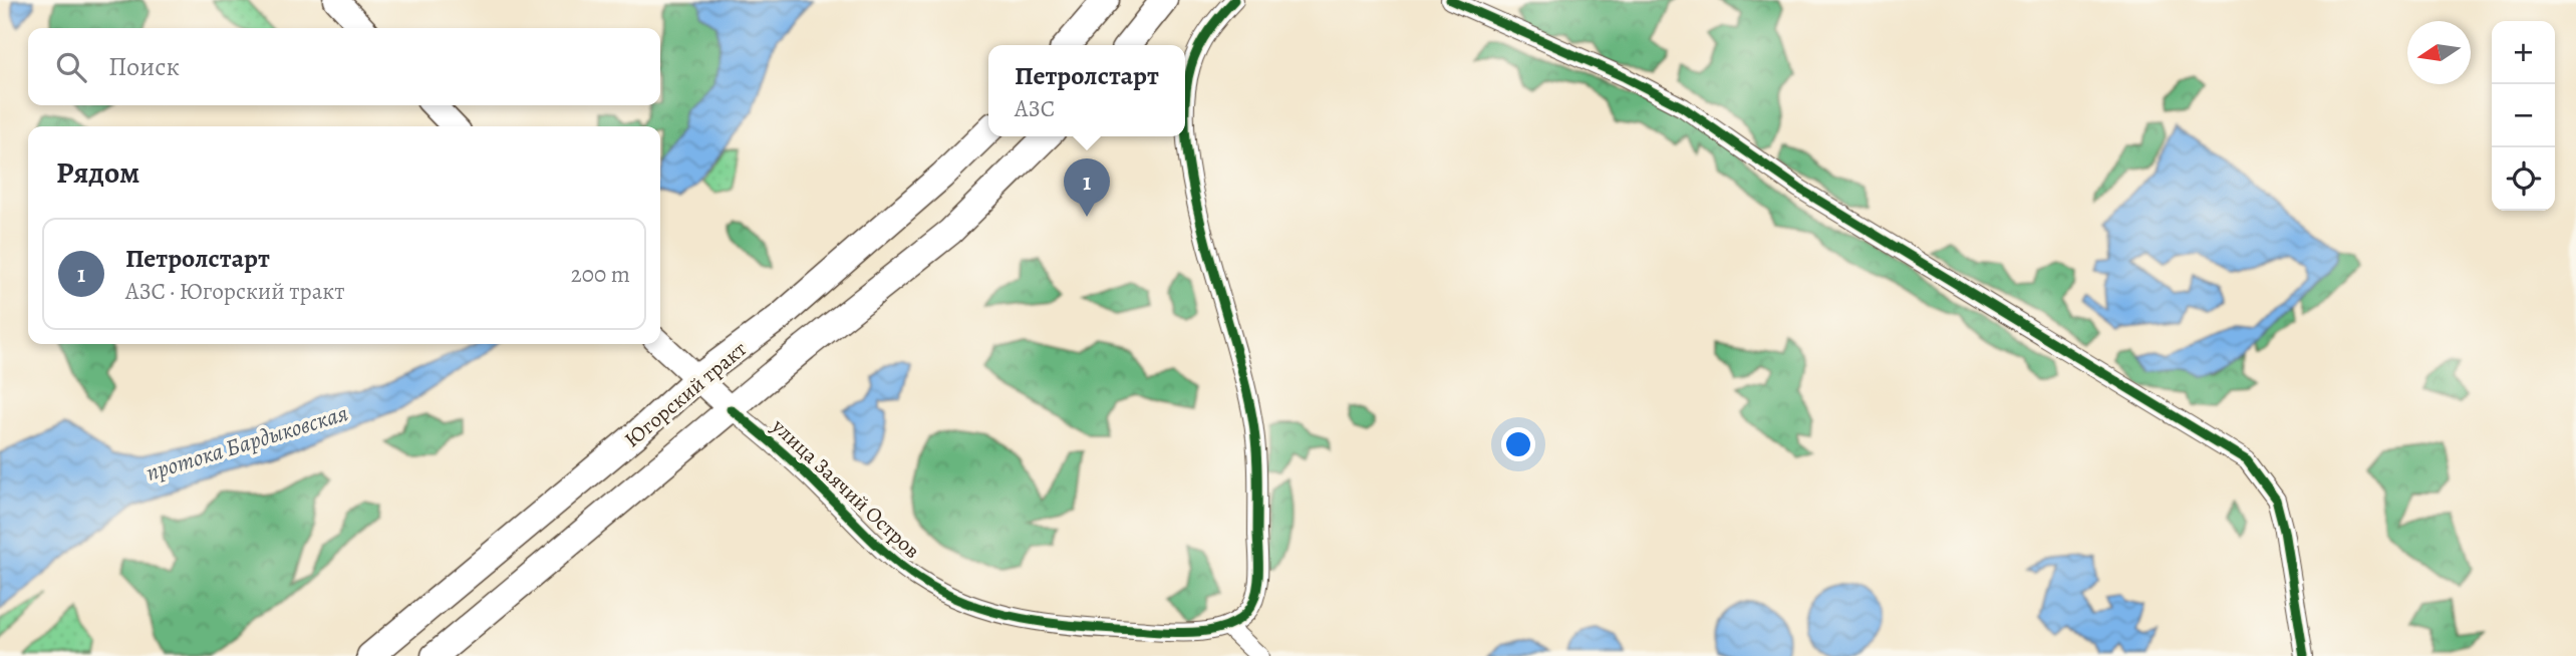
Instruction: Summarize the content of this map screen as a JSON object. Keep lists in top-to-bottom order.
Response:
{
  "streets": {
    "main road": ["Югорский тракт", "улица Заячий Остров"]
  },
  "crossings": [
    ["Югорский тракт", "улица Заячий Остров"]
  ],
  "water": ["протока Бардыковская"],
  "north": "left",
  "page": {
    "map_buttons": ["+", "−"],
    "search": "Поиск",
    "popup": ["Петролстарт", "АЗС"],
    "heading": "Рядом",
    "pins": "1",
    "list": [
      {
        "mark": "1",
        "name": "Петролстарт",
        "note": "АЗС · Югорский тракт",
        "value": "200 m"
      }
    ]
  }
}
